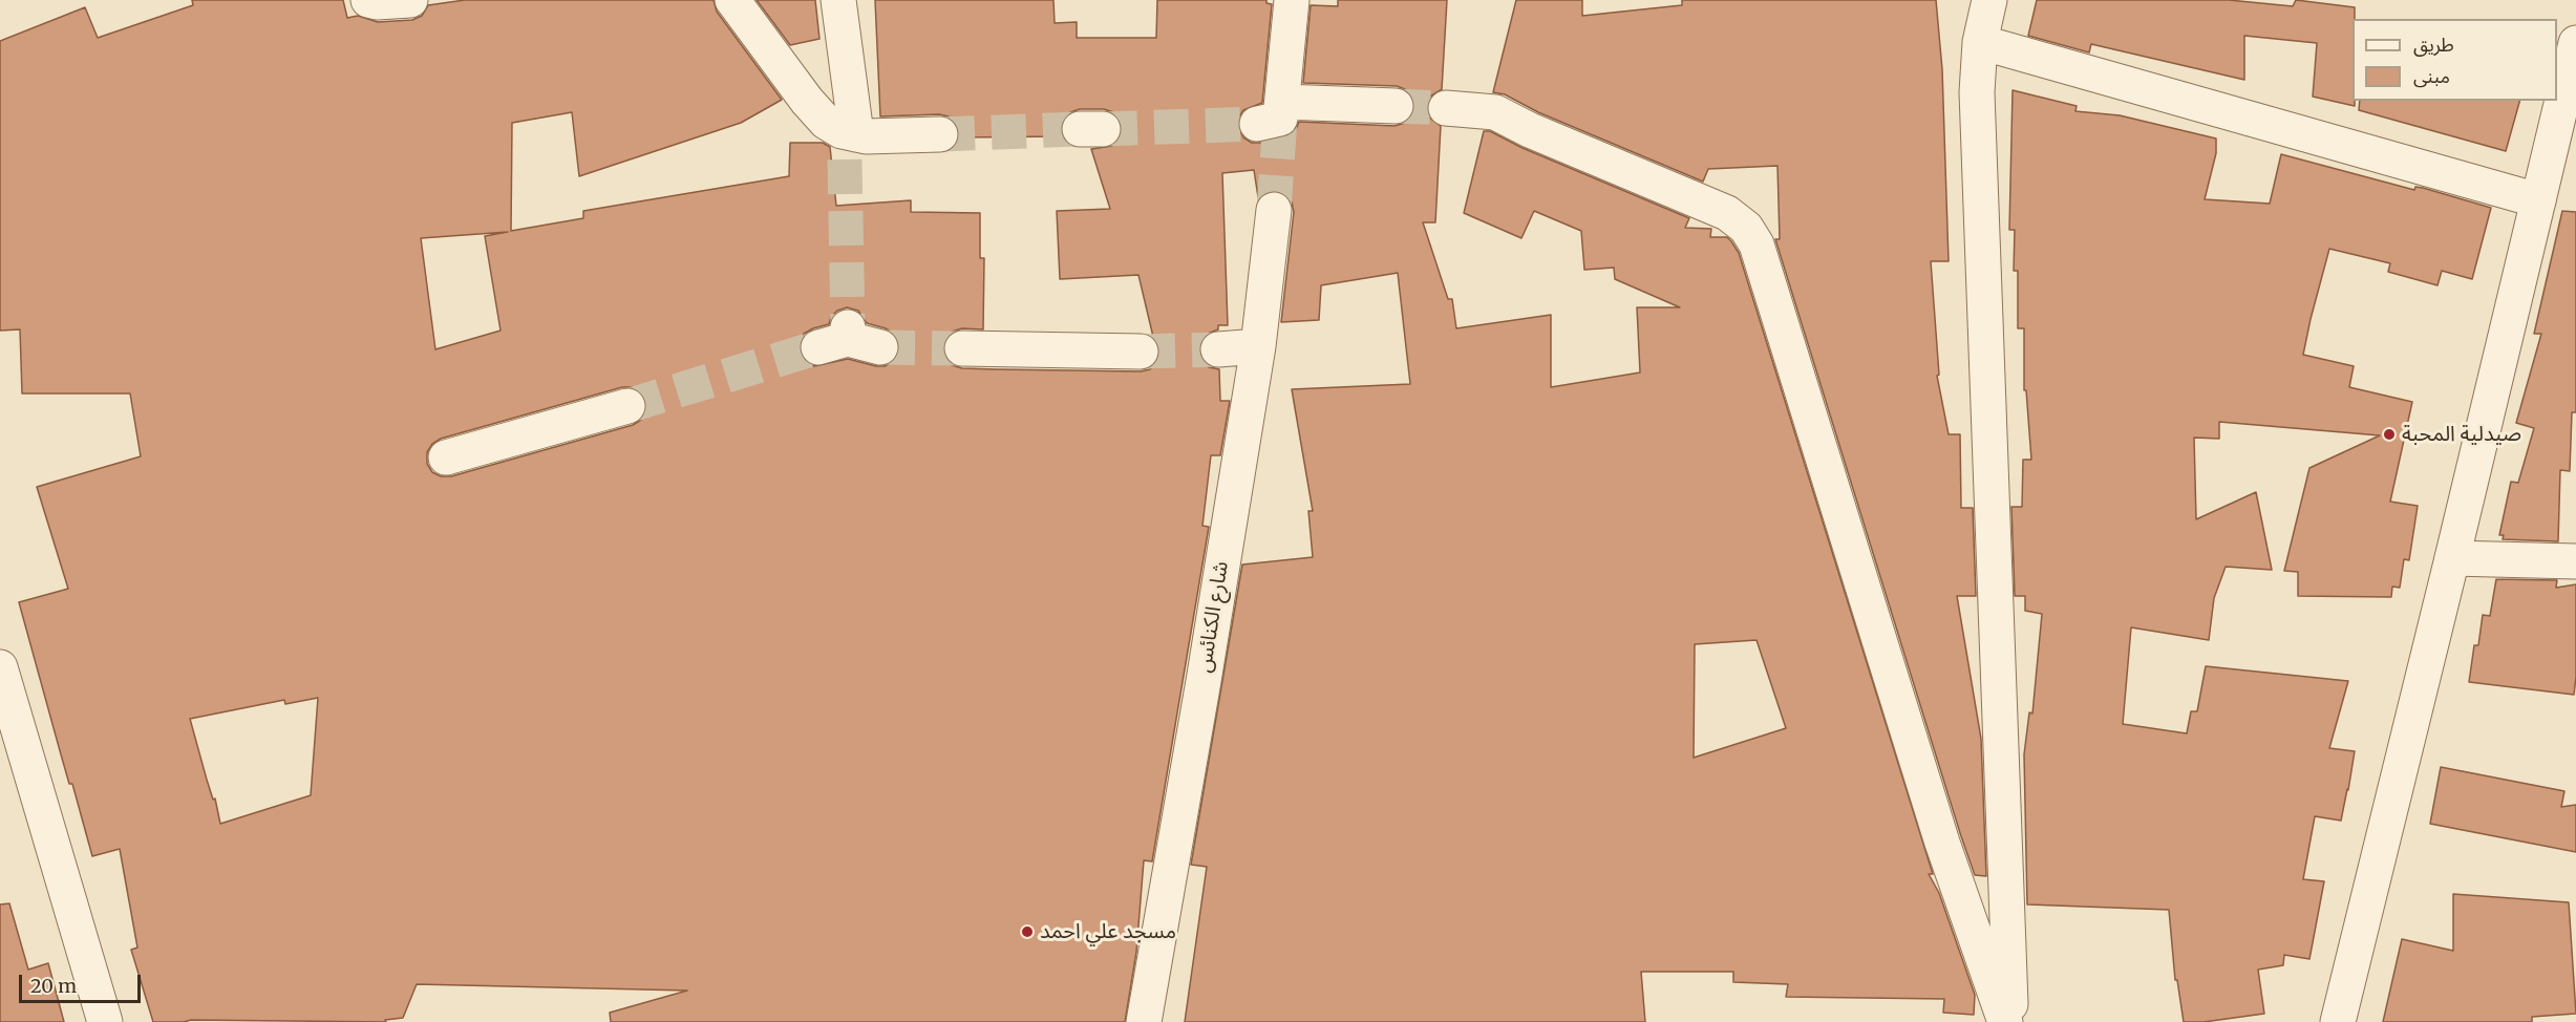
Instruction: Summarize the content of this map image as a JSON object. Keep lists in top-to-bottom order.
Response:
{
  "streets": {
    "street": ["شارع الكنائس"]
  },
  "places": ["صيدلية المحبة", "مسجد علي احمد"],
  "legend": ["طريق", "مبنى"],
  "scale_bar": "20 m"
}
